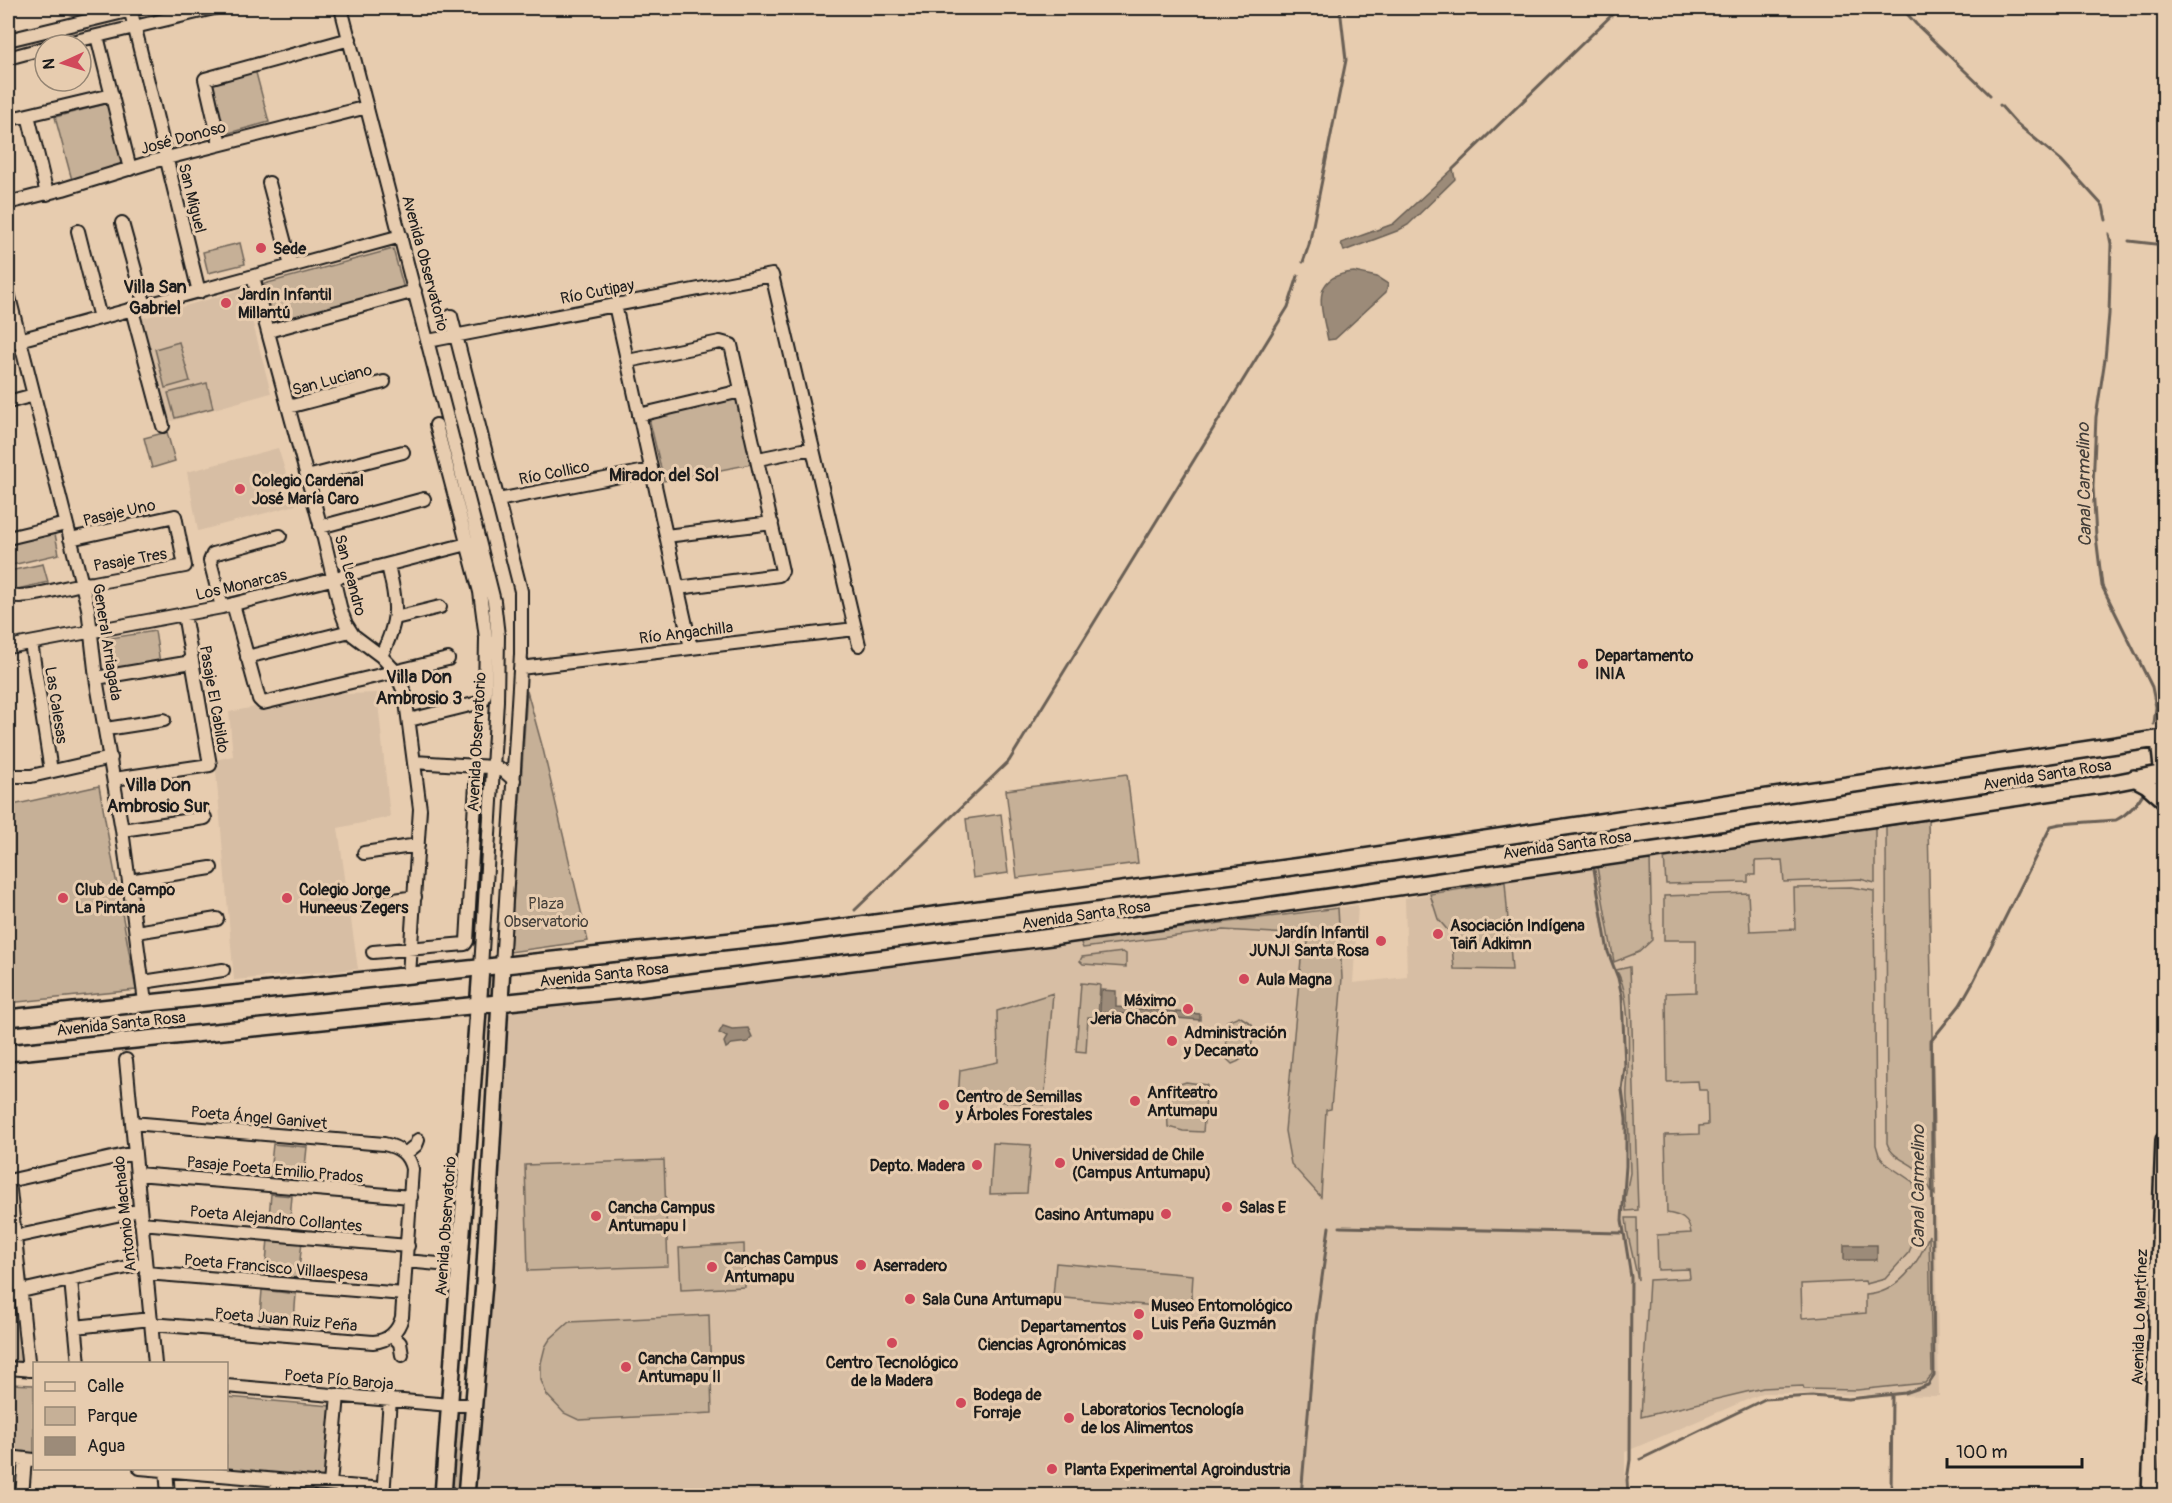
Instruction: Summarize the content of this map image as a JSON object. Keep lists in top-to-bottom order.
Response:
{
  "streets": {
    "main road": ["Avenida Observatorio", "Avenida Santa Rosa", "Avenida Lo Martínez"],
    "street": [
      "José Donoso",
      "San Miguel",
      "Río Cutipay",
      "San Luciano",
      "Río Collico",
      "Pasaje Uno",
      "Pasaje Tres",
      "San Leandro",
      "Los Monarcas",
      "Río Angachilla",
      "General Arriagada",
      "Pasaje El Cabildo",
      "Las Calesas",
      "Poeta Ángel Ganivet",
      "Pasaje Poeta Emilio Prados",
      "Antonio Machado",
      "Poeta Alejandro Collantes",
      "Poeta Francisco Villaespesa",
      "Poeta Juan Ruiz Peña",
      "Poeta Pío Baroja"
    ]
  },
  "crossings": [
    ["José Donoso", "San Miguel"],
    ["José Donoso", "Avenida Observatorio"],
    ["Avenida Observatorio", "Río Cutipay"],
    ["Avenida Observatorio", "Río Collico"],
    ["Avenida Observatorio", "Los Monarcas"],
    ["Avenida Observatorio", "Río Angachilla"],
    ["Avenida Observatorio", "Avenida Santa Rosa"],
    ["Avenida Observatorio", "Poeta Pío Baroja"],
    ["San Luciano", "San Leandro"],
    ["Pasaje Uno", "Pasaje Tres"],
    ["Pasaje Uno", "General Arriagada"],
    ["Pasaje Tres", "General Arriagada"],
    ["San Leandro", "Los Monarcas"],
    ["San Leandro", "Avenida Santa Rosa"],
    ["Los Monarcas", "General Arriagada"],
    ["Los Monarcas", "Pasaje El Cabildo"],
    ["Los Monarcas", "Las Calesas"],
    ["General Arriagada", "Pasaje El Cabildo"],
    ["General Arriagada", "Avenida Santa Rosa"],
    ["Poeta Ángel Ganivet", "Antonio Machado"],
    ["Pasaje Poeta Emilio Prados", "Antonio Machado"],
    ["Antonio Machado", "Poeta Alejandro Collantes"],
    ["Antonio Machado", "Poeta Francisco Villaespesa"],
    ["Antonio Machado", "Poeta Juan Ruiz Peña"]
  ],
  "districts": [
    "Villa San Gabriel",
    "Mirador del Sol",
    "Villa Don Ambrosio 3",
    "Villa Don Ambrosio Sur"
  ],
  "water": ["Canal Carmelino"],
  "parks": ["Plaza Observatorio"],
  "places": [
    "Sede",
    "Jardín Infantil Millantú",
    "Colegio Cardenal José María Caro",
    "Departamento INIA",
    "Club de Campo La Pintana",
    "Colegio Jorge Huneeus Zegers",
    "Asociación Indígena Taiñ Adkimn",
    "Jardín Infantil JUNJI Santa Rosa",
    "Aula Magna",
    "Máximo Jeria Chacón",
    "Administración y Decanato",
    "Anfiteatro Antumapu",
    "Centro de Semillas y Árboles Forestales",
    "Universidad de Chile (Campus Antumapu)",
    "Depto. Madera",
    "Salas E",
    "Casino Antumapu",
    "Cancha Campus Antumapu I",
    "Aserradero",
    "Canchas Campus Antumapu",
    "Sala Cuna Antumapu",
    "Museo Entomológico Luis Peña Guzmán",
    "Departamentos Ciencias Agronómicas",
    "Centro Tecnológico de la Madera",
    "Cancha Campus Antumapu II",
    "Bodega de Forraje",
    "Laboratorios Tecnología de los Alimentos",
    "Planta Experimental Agroindustria"
  ],
  "legend": ["Calle", "Parque", "Agua"],
  "scale_bar": "100 m",
  "north": "left"
}
